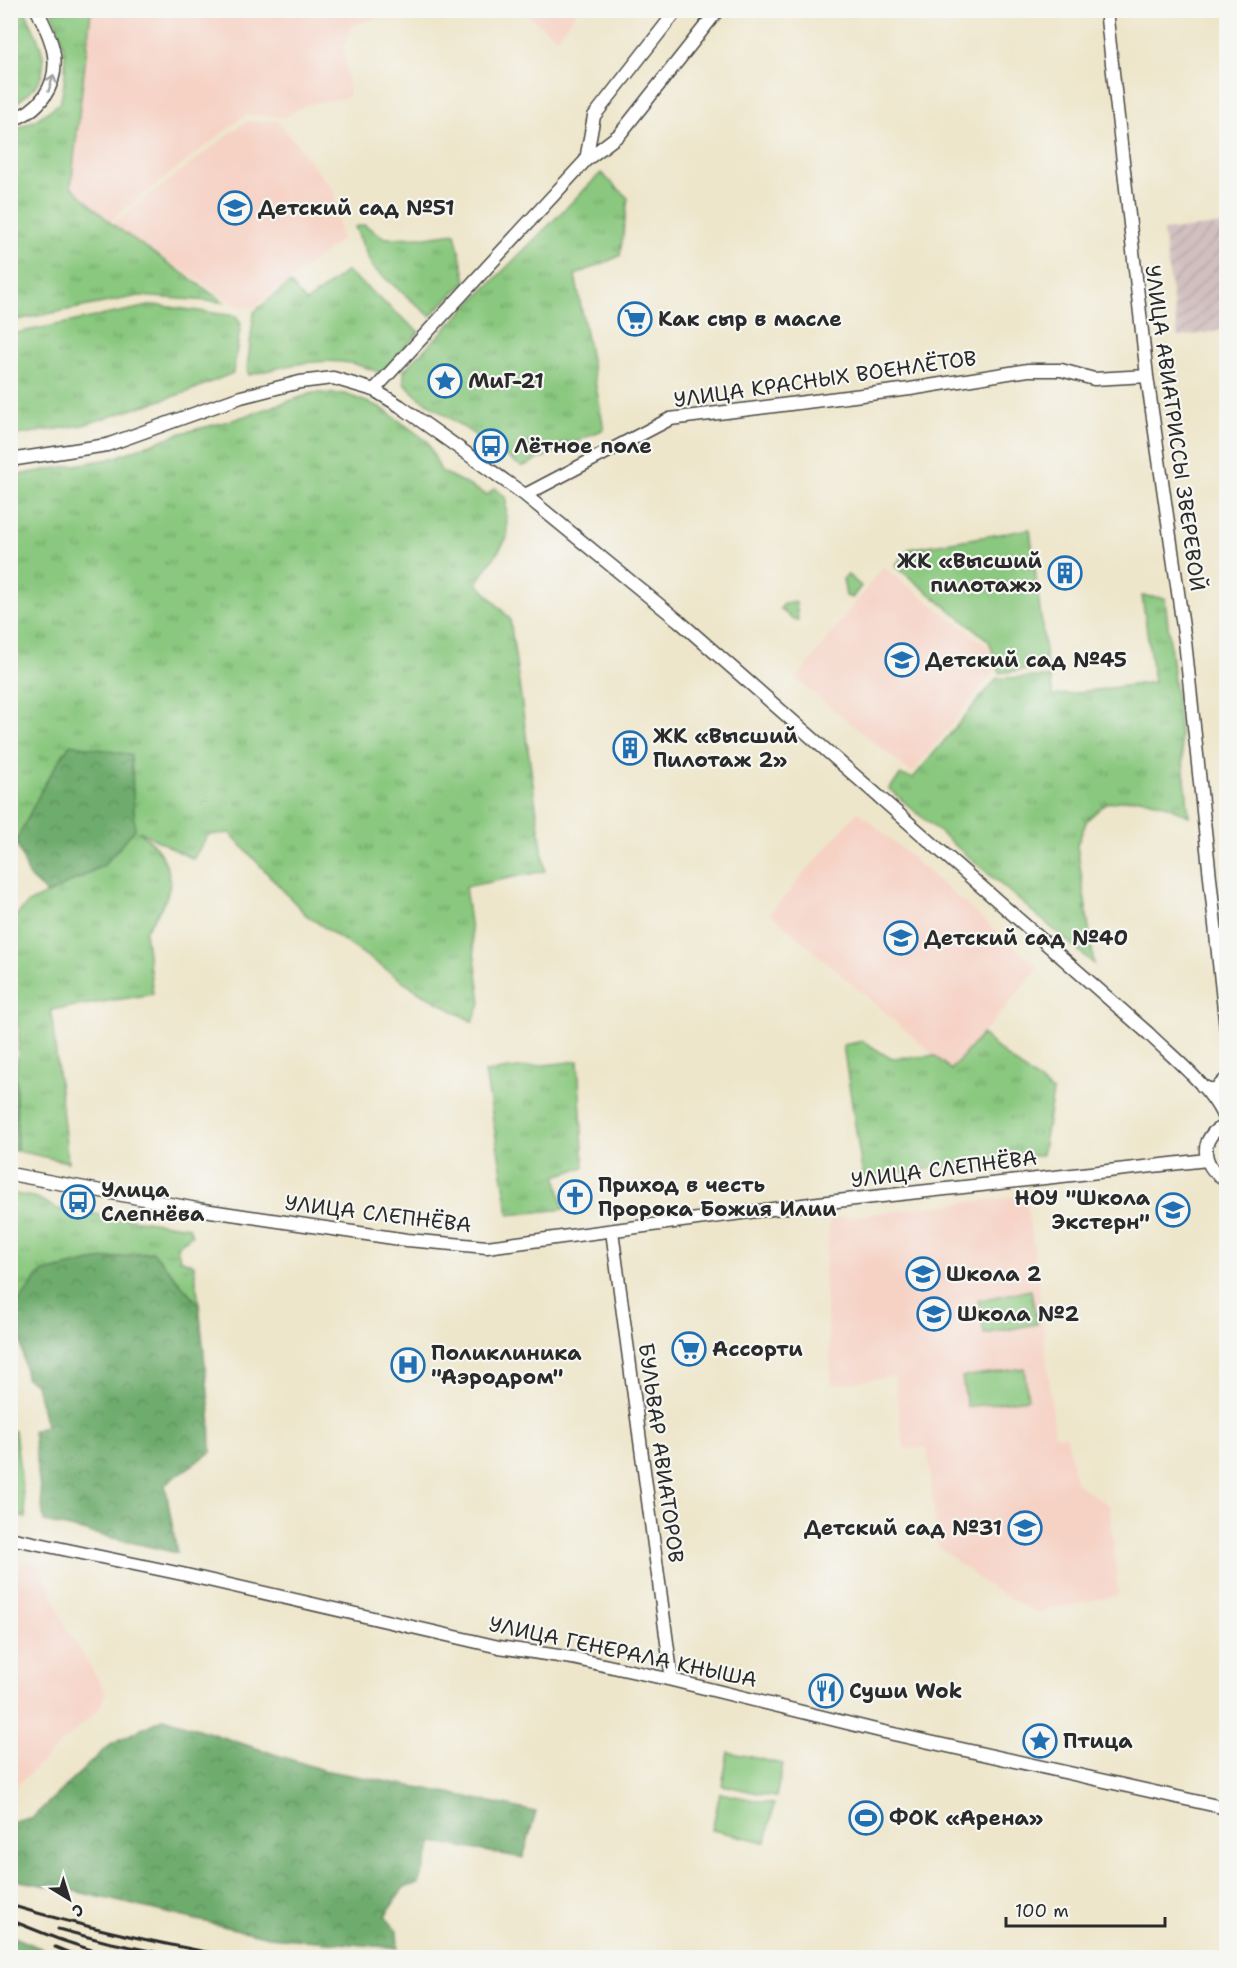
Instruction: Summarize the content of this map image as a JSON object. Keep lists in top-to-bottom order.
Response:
{
  "streets": {
    "street": [
      "УЛИЦА КРАСНЫХ ВОЕНЛЁТОВ",
      "УЛИЦА АВИАТРИССЫ ЗВЕРЕВОЙ",
      "УЛИЦА СЛЕПНЁВА",
      "БУЛЬВАР АВИАТОРОВ",
      "УЛИЦА ГЕНЕРАЛА КНЫША"
    ]
  },
  "crossings": [
    ["УЛИЦА КРАСНЫХ ВОЕНЛЁТОВ", "УЛИЦА АВИАТРИССЫ ЗВЕРЕВОЙ"],
    ["УЛИЦА СЛЕПНЁВА", "БУЛЬВАР АВИАТОРОВ"],
    ["БУЛЬВАР АВИАТОРОВ", "УЛИЦА ГЕНЕРАЛА КНЫША"]
  ],
  "places": {
    "school or university": [
      "Детский сад №51",
      "Детский сад №45",
      "Детский сад №40",
      "НОУ \"Школа Экстерн\"",
      "Школа 2",
      "Школа №2",
      "Детский сад №31"
    ],
    "supermarket": ["Как сыр в масле", "Ассорти"],
    "place": ["МиГ-21", "Птица"],
    "bus stop": ["Лётное поле", "Улица Слепнёва"],
    "building": ["ЖК «Высший пилотаж»", "ЖК «Высший Пилотаж 2»"],
    "church": ["Приход в честь Пророка Божия Илии"],
    "hospital": ["Поликлиника \"Аэродром\""],
    "restaurant": ["Суши Wok"],
    "sports": ["ФОК «Арена»"]
  },
  "scale_bar": "100 m",
  "north": "bottom right"
}
